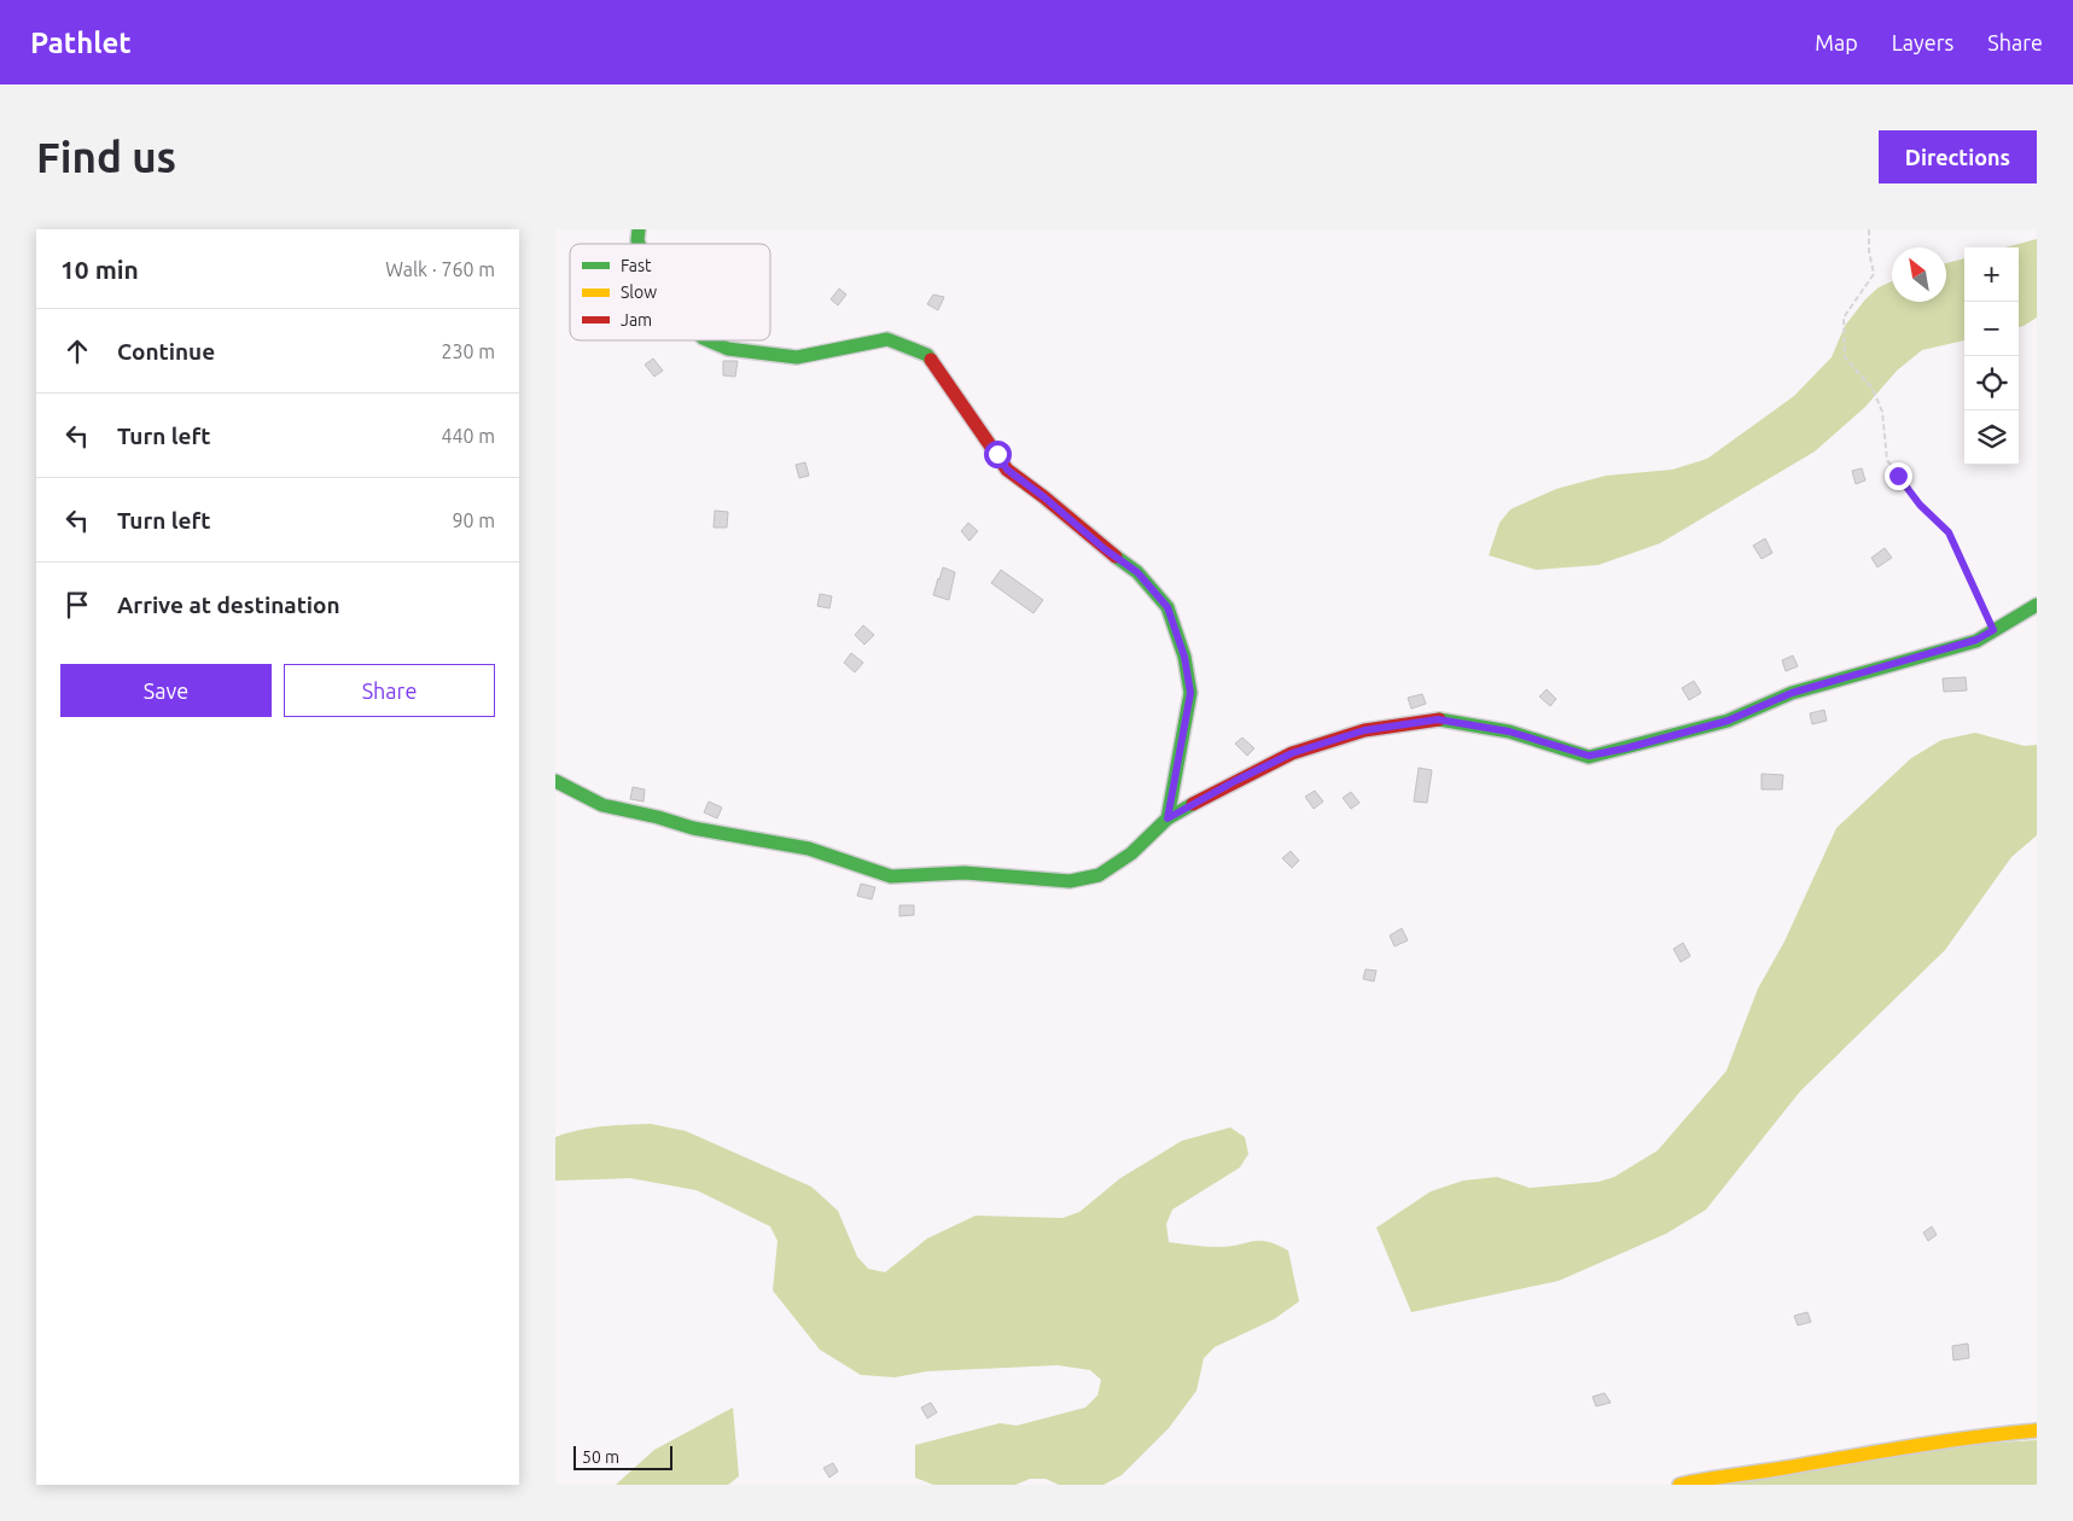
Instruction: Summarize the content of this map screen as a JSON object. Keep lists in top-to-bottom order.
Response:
{
  "legend": ["Fast", "Slow", "Jam"],
  "scale_bar": "50 m",
  "north": "top left",
  "page": {
    "header": "Pathlet",
    "nav": ["Map", "Layers", "Share"],
    "buttons": [
      "Directions",
      ["Save", "Share"]
    ],
    "title": "Find us",
    "heading": ["10 min", "Walk · 760 m"],
    "map_buttons": ["+", "−"],
    "list": [
      ["Continue", "230 m"],
      ["Turn left", "440 m"],
      ["Turn left", "90 m"],
      "Arrive at destination"
    ],
    "scale": "50 m"
  }
}
